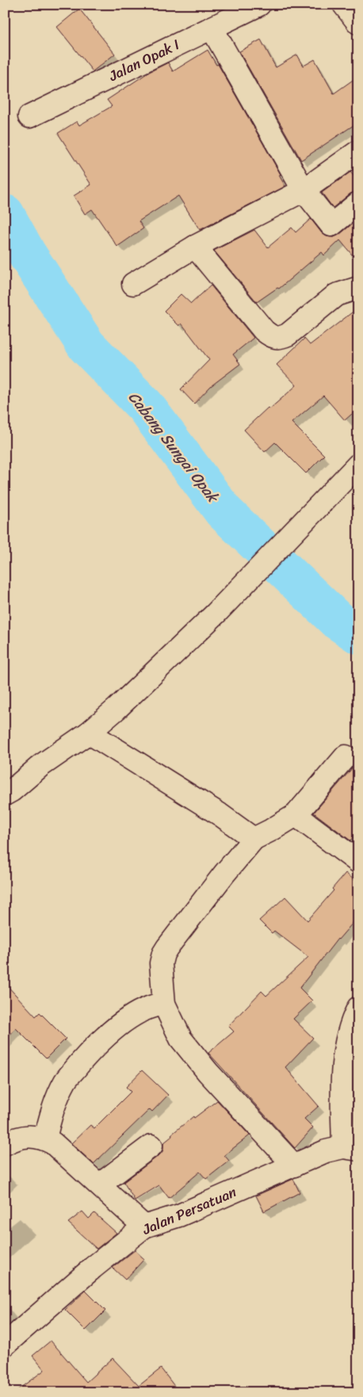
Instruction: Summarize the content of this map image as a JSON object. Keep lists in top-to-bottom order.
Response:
{
  "streets": {
    "street": ["Jalan Opak I", "Jalan Persatuan"]
  },
  "water": ["Cabang Sungai Opak"]
}
